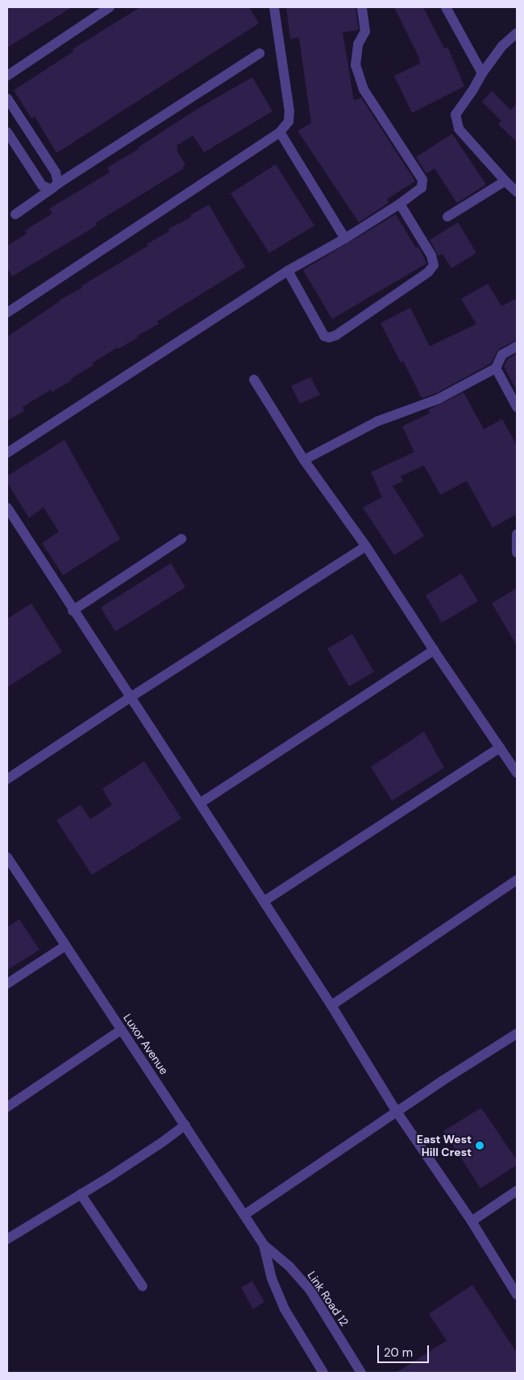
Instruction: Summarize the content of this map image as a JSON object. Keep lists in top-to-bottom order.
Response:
{
  "streets": {
    "street": ["Luxor Avenue", "Link Road 12"]
  },
  "crossings": [
    ["Luxor Avenue", "Link Road 12"]
  ],
  "places": ["East West Hill Crest"],
  "scale_bar": "20 m"
}
